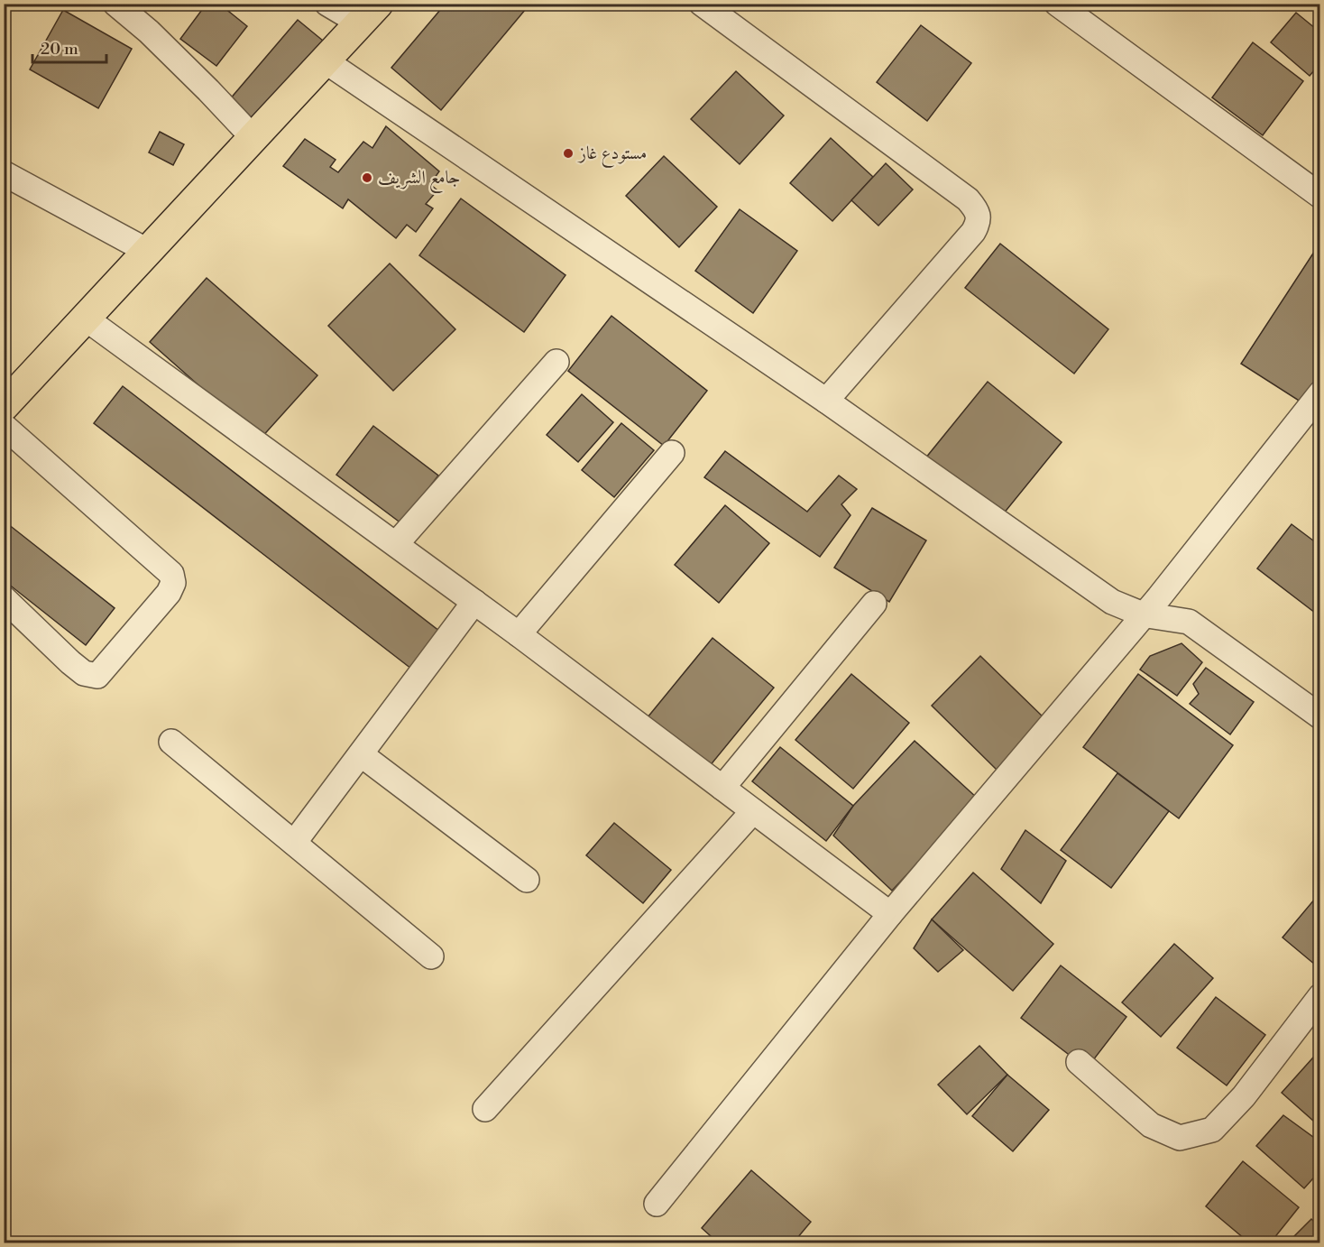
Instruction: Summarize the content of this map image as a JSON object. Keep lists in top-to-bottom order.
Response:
{
  "places": ["مستودع غاز", "جامع الشريف"],
  "scale_bar": "20 m"
}
